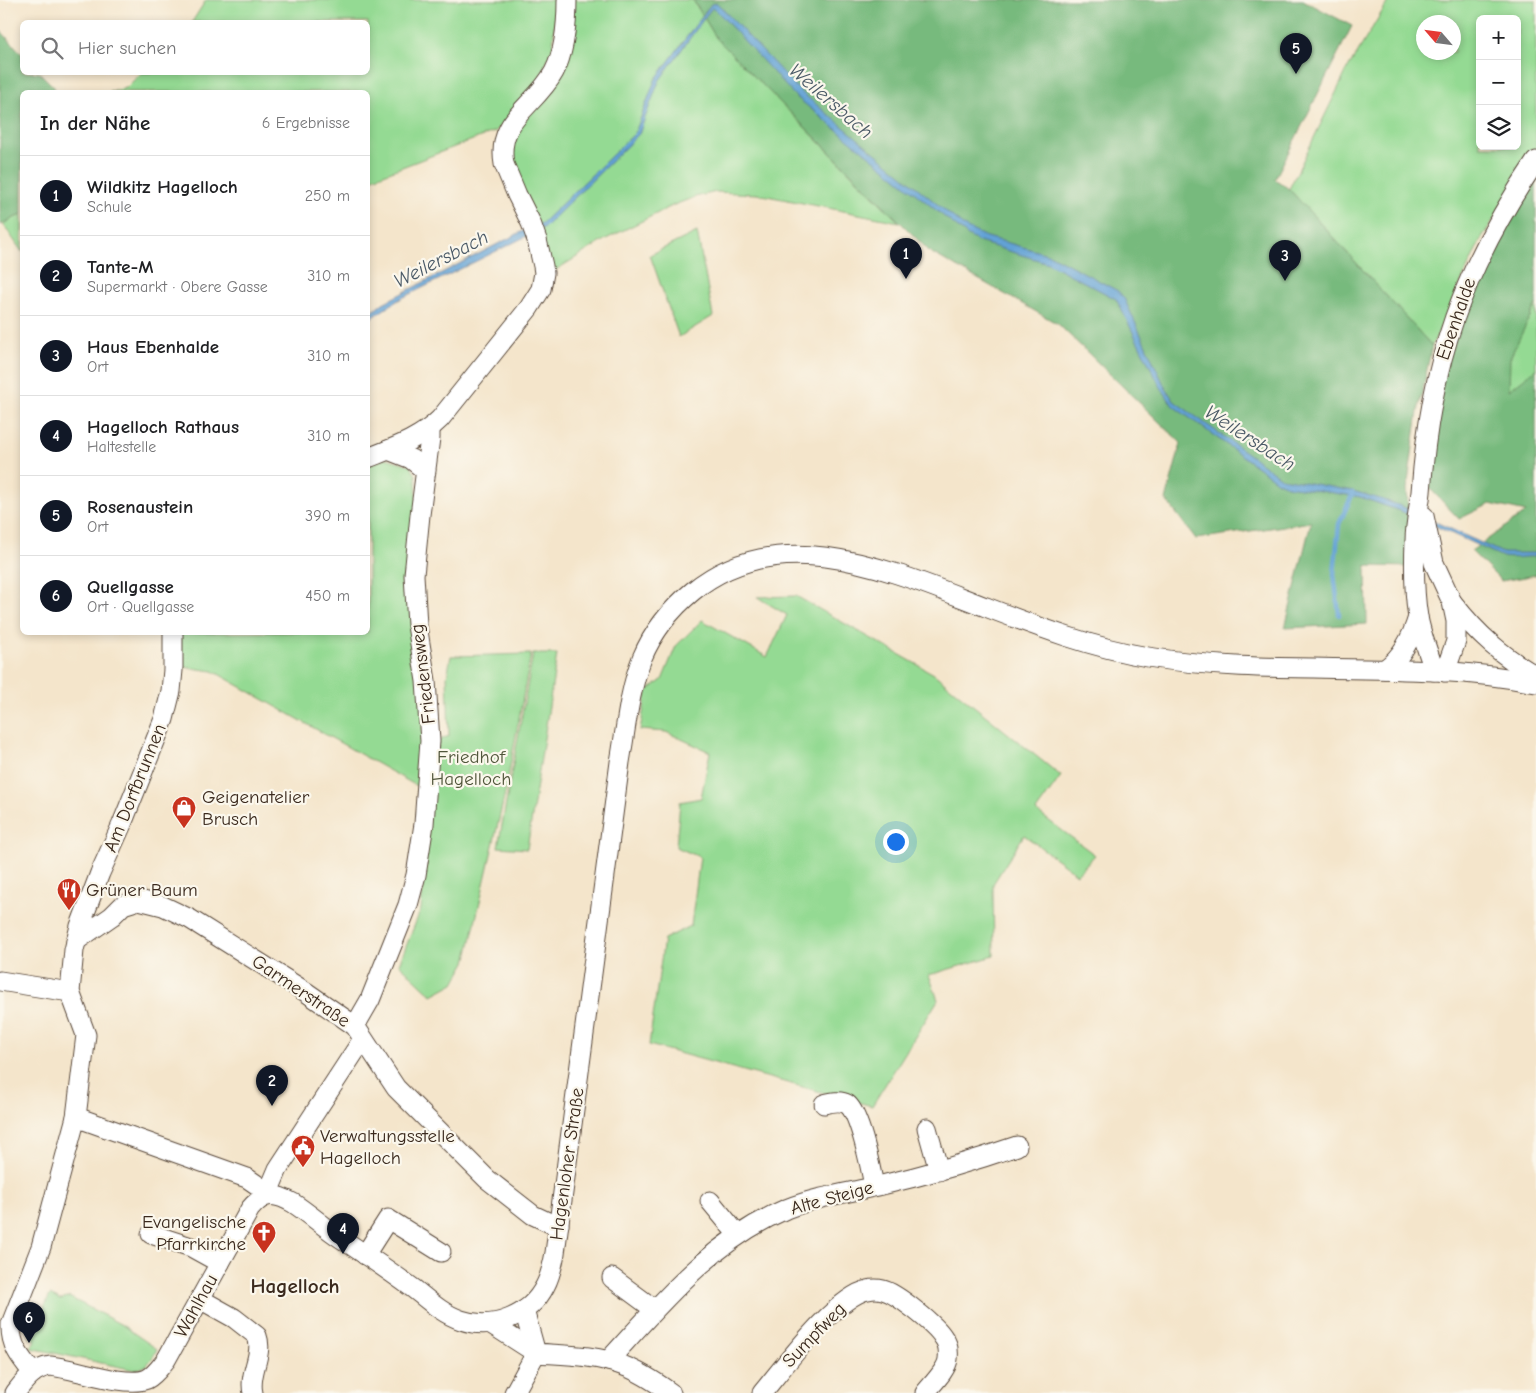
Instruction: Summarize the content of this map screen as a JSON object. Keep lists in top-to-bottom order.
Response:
{
  "streets": {
    "street": [
      "Ebenhalde",
      "Friedensweg",
      "Am Dorfbrunnen",
      "Garmerstraße",
      "Hagenloher Straße",
      "Alte Steige",
      "Wahlhau",
      "Sumpfweg"
    ]
  },
  "crossings": [
    ["Ebenhalde", "Hagenloher Straße"],
    ["Friedensweg", "Garmerstraße"],
    ["Friedensweg", "Hagenloher Straße"],
    ["Friedensweg", "Wahlhau"],
    ["Am Dorfbrunnen", "Garmerstraße"],
    ["Garmerstraße", "Hagenloher Straße"],
    ["Hagenloher Straße", "Wahlhau"]
  ],
  "districts": ["Hagelloch"],
  "water": ["Weilersbach"],
  "parks": ["Friedhof Hagelloch"],
  "places": {
    "shop": ["Geigenatelier Brusch"],
    "restaurant": ["Grüner Baum"],
    "public building": ["Verwaltungsstelle Hagelloch"],
    "church": ["Evangelische Pfarrkirche"]
  },
  "north": "top left",
  "page": {
    "map_buttons": ["+", "−"],
    "search": "Hier suchen",
    "pins": [
      "5",
      "1",
      "3",
      "2",
      "4",
      "6"
    ],
    "heading": ["In der Nähe", "6 Ergebnisse"],
    "list": [
      {
        "mark": "1",
        "name": "Wildkitz Hagelloch",
        "note": "Schule",
        "value": "250 m"
      },
      {
        "mark": "2",
        "name": "Tante-M",
        "note": "Supermarkt · Obere Gasse",
        "value": "310 m"
      },
      {
        "mark": "3",
        "name": "Haus Ebenhalde",
        "note": "Ort",
        "value": "310 m"
      },
      {
        "mark": "4",
        "name": "Hagelloch Rathaus",
        "note": "Haltestelle",
        "value": "310 m"
      },
      {
        "mark": "5",
        "name": "Rosenaustein",
        "note": "Ort",
        "value": "390 m"
      },
      {
        "mark": "6",
        "name": "Quellgasse",
        "note": "Ort · Quellgasse",
        "value": "450 m"
      }
    ]
  }
}
